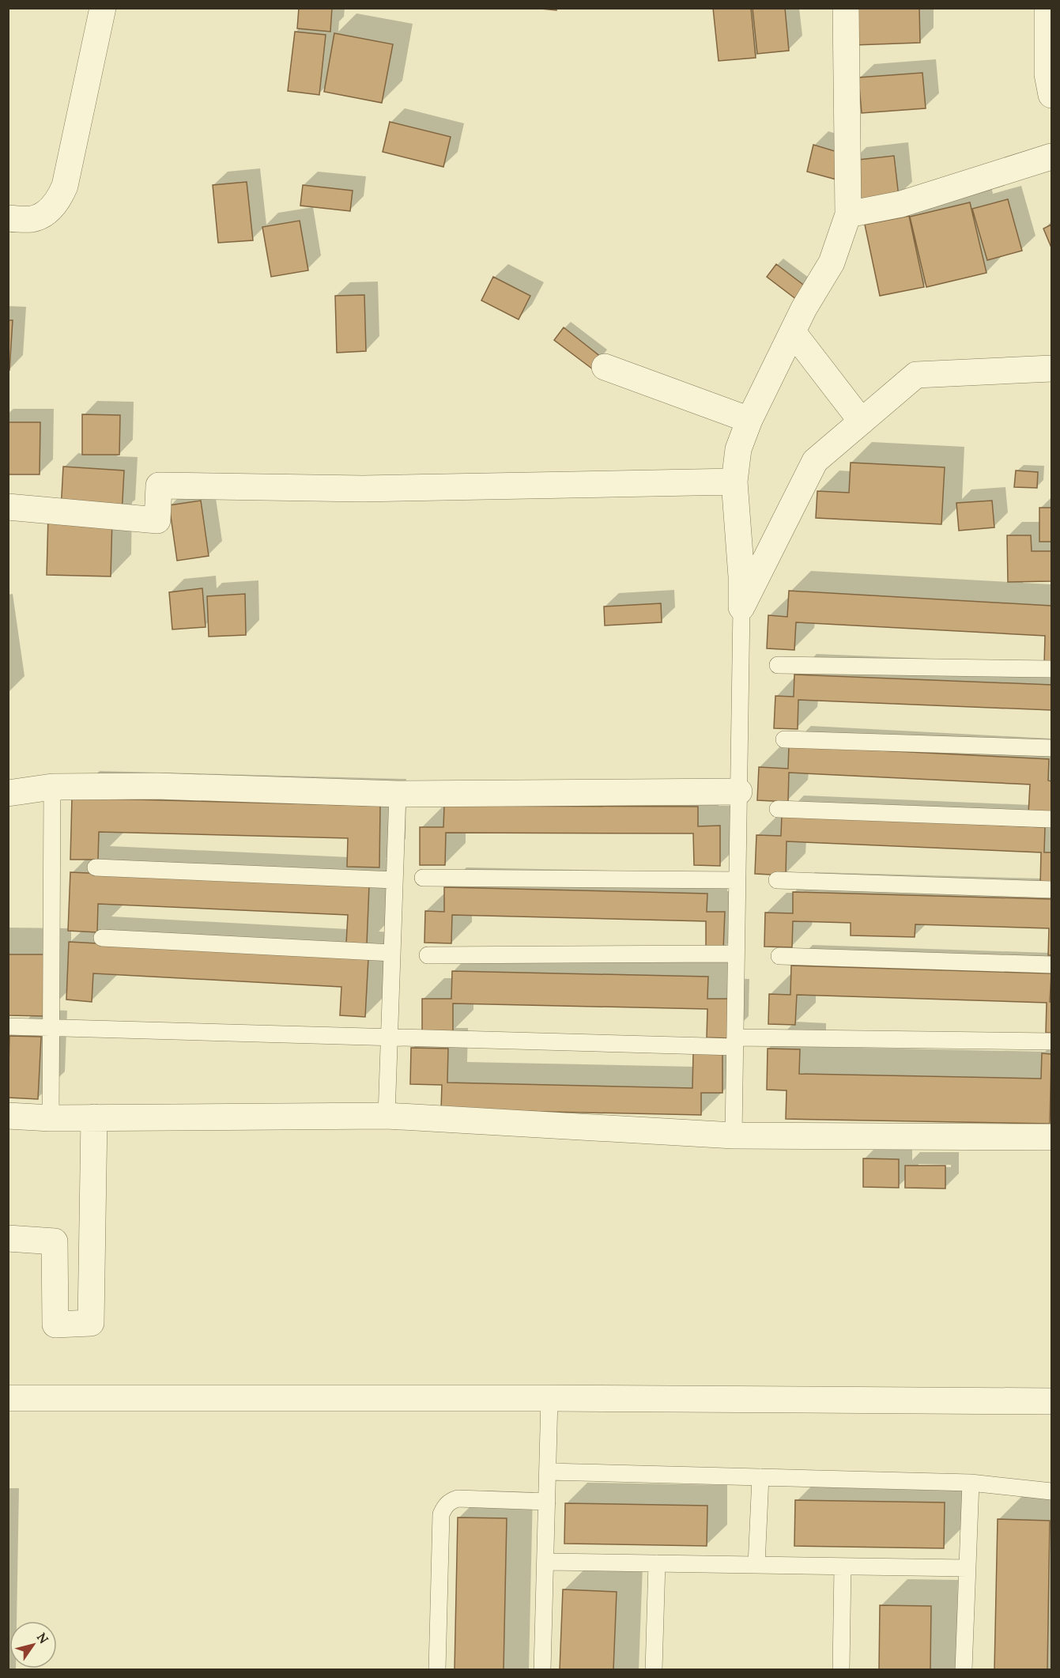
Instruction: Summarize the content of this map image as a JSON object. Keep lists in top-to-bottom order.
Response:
{
  "north": "top right"
}
